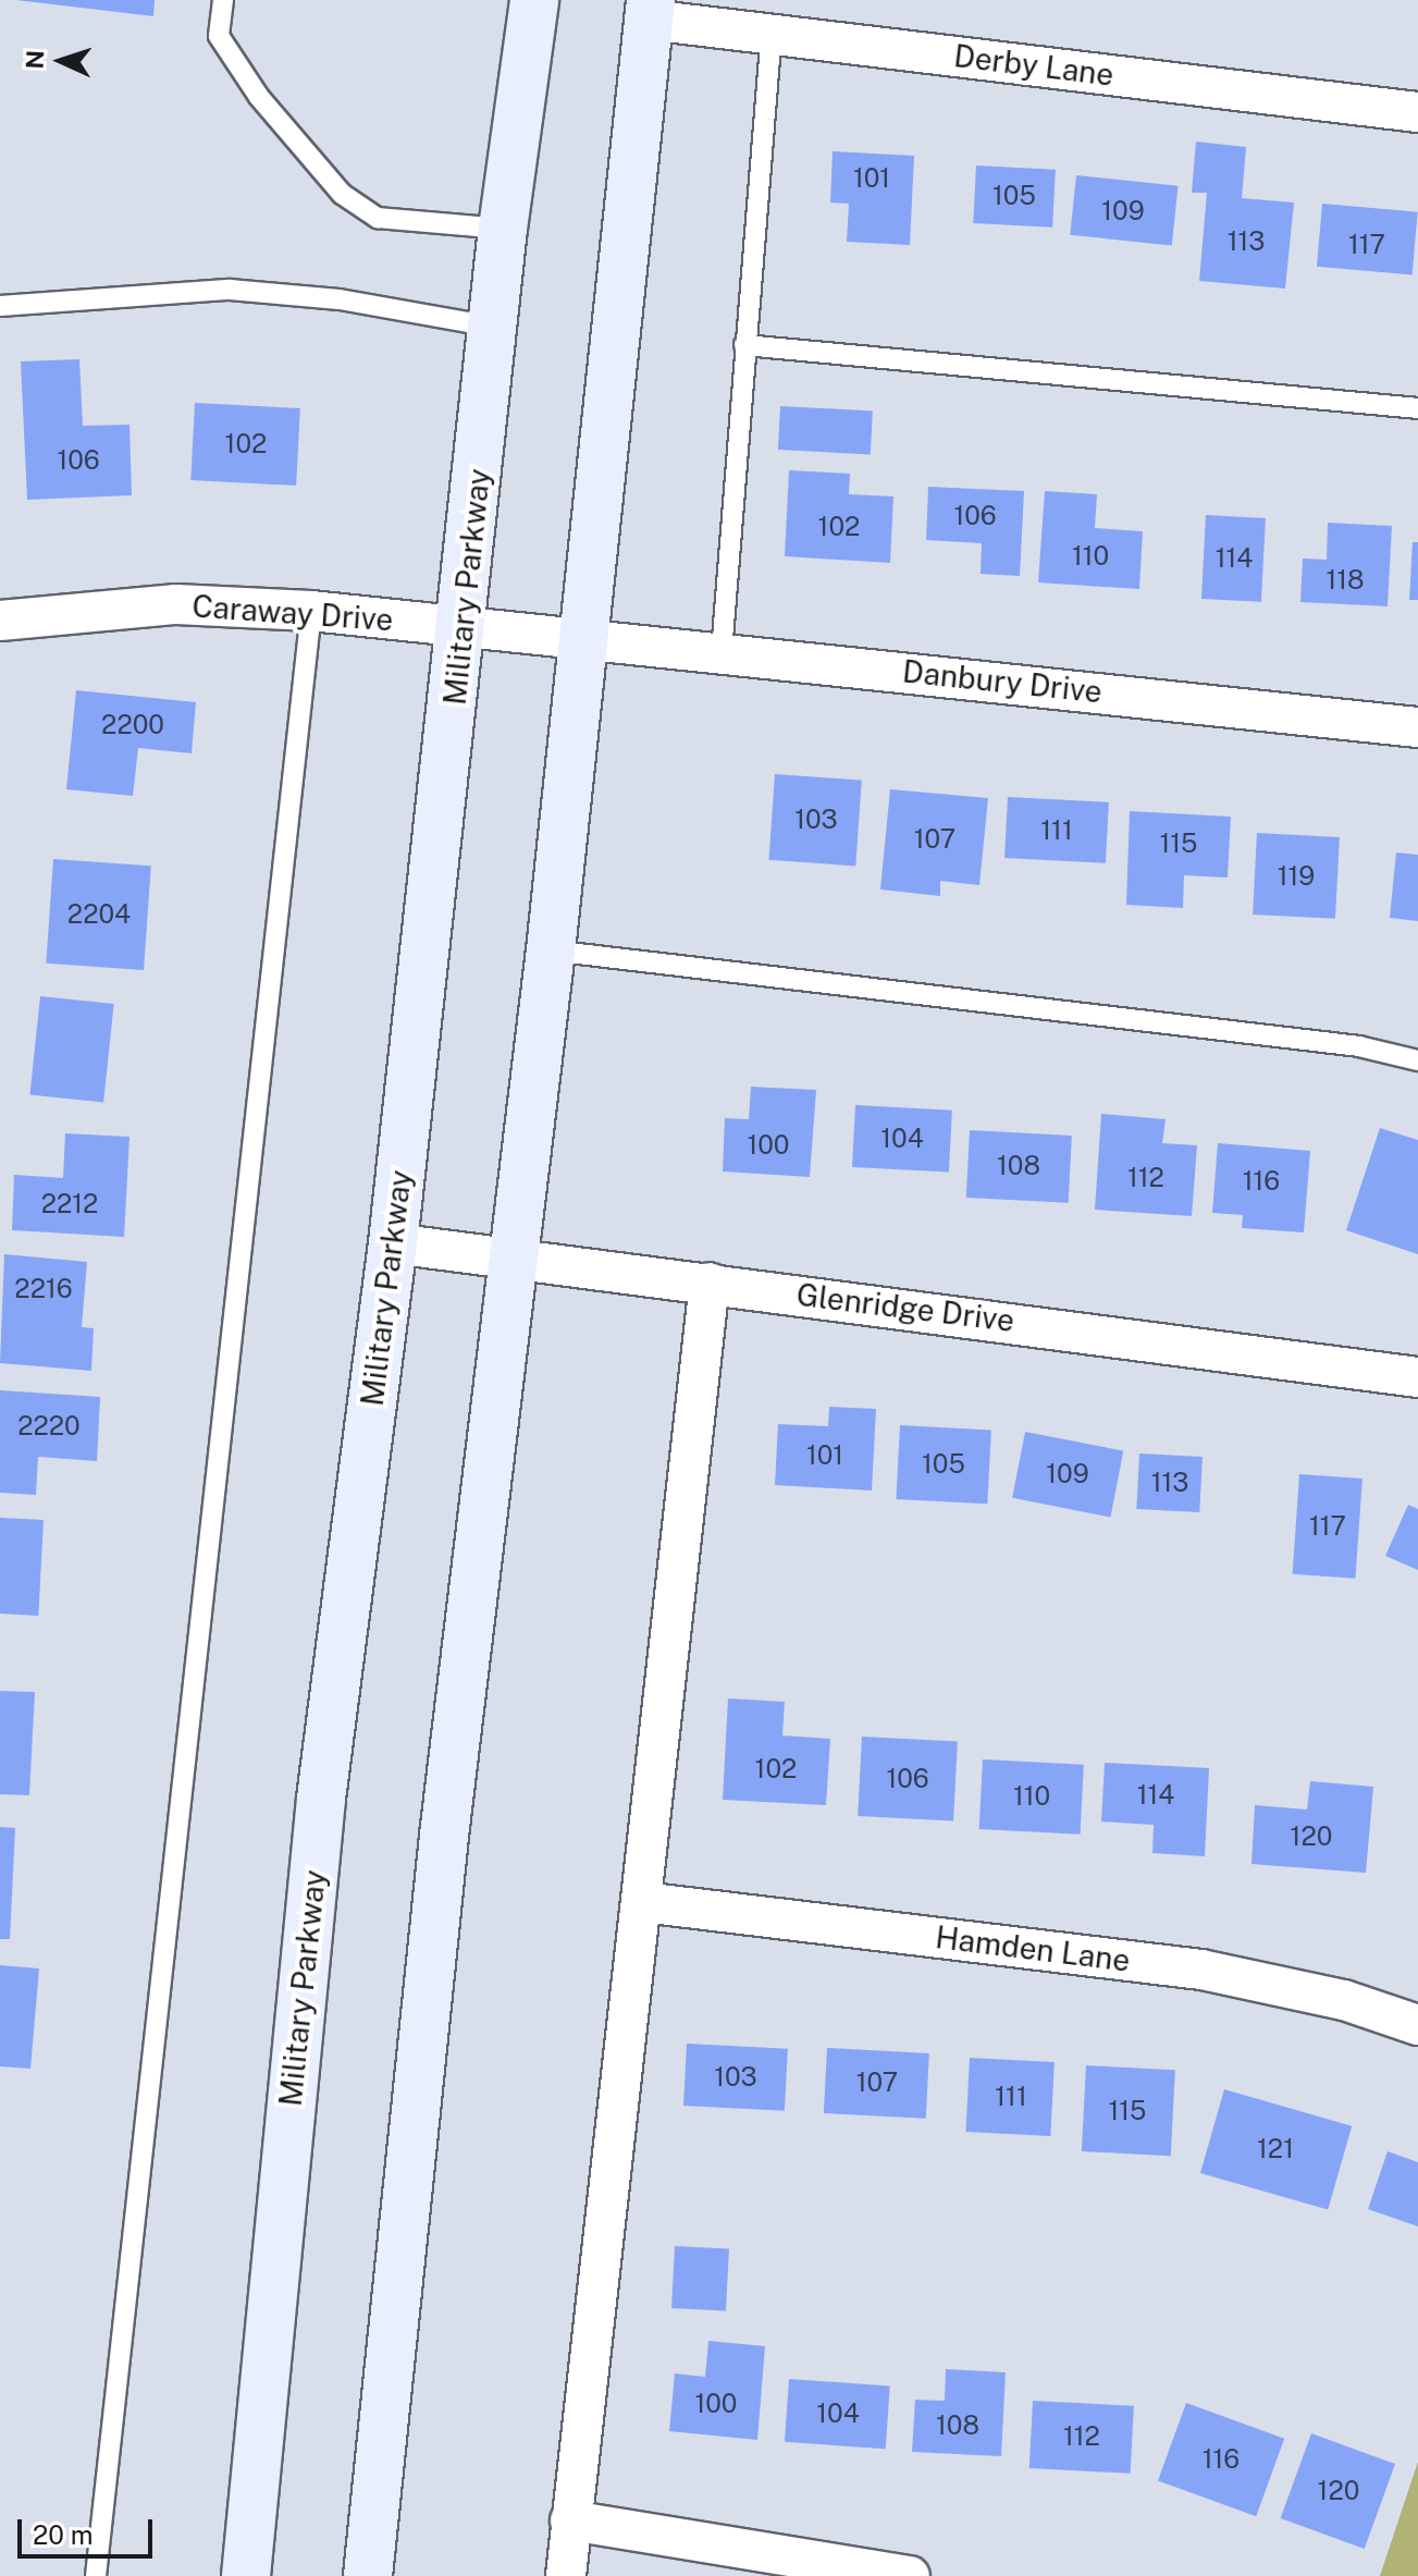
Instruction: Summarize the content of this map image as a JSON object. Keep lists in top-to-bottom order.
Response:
{
  "streets": {
    "main road": ["Military Parkway"],
    "street": [
      "Derby Lane",
      "Caraway Drive",
      "Danbury Drive",
      "Glenridge Drive",
      "Hamden Lane"
    ]
  },
  "crossings": [
    ["Military Parkway", "Caraway Drive"],
    ["Military Parkway", "Glenridge Drive"],
    ["Caraway Drive", "Danbury Drive"]
  ],
  "house_numbers": [
    "101",
    "105",
    "109",
    "113",
    "117",
    "102",
    "106",
    "106",
    "102",
    "110",
    "114",
    "118",
    "2200",
    "103",
    "111",
    "107",
    "115",
    "119",
    "2204",
    "104",
    "100",
    "108",
    "112",
    "116",
    "2212",
    "2216",
    "2220",
    "101",
    "105",
    "109",
    "113",
    "117",
    "102",
    "106",
    "114",
    "110",
    "120",
    "103",
    "107",
    "111",
    "115",
    "121",
    "100",
    "104",
    "108",
    "112",
    "116",
    "120"
  ],
  "scale_bar": "20 m",
  "north": "left"
}
